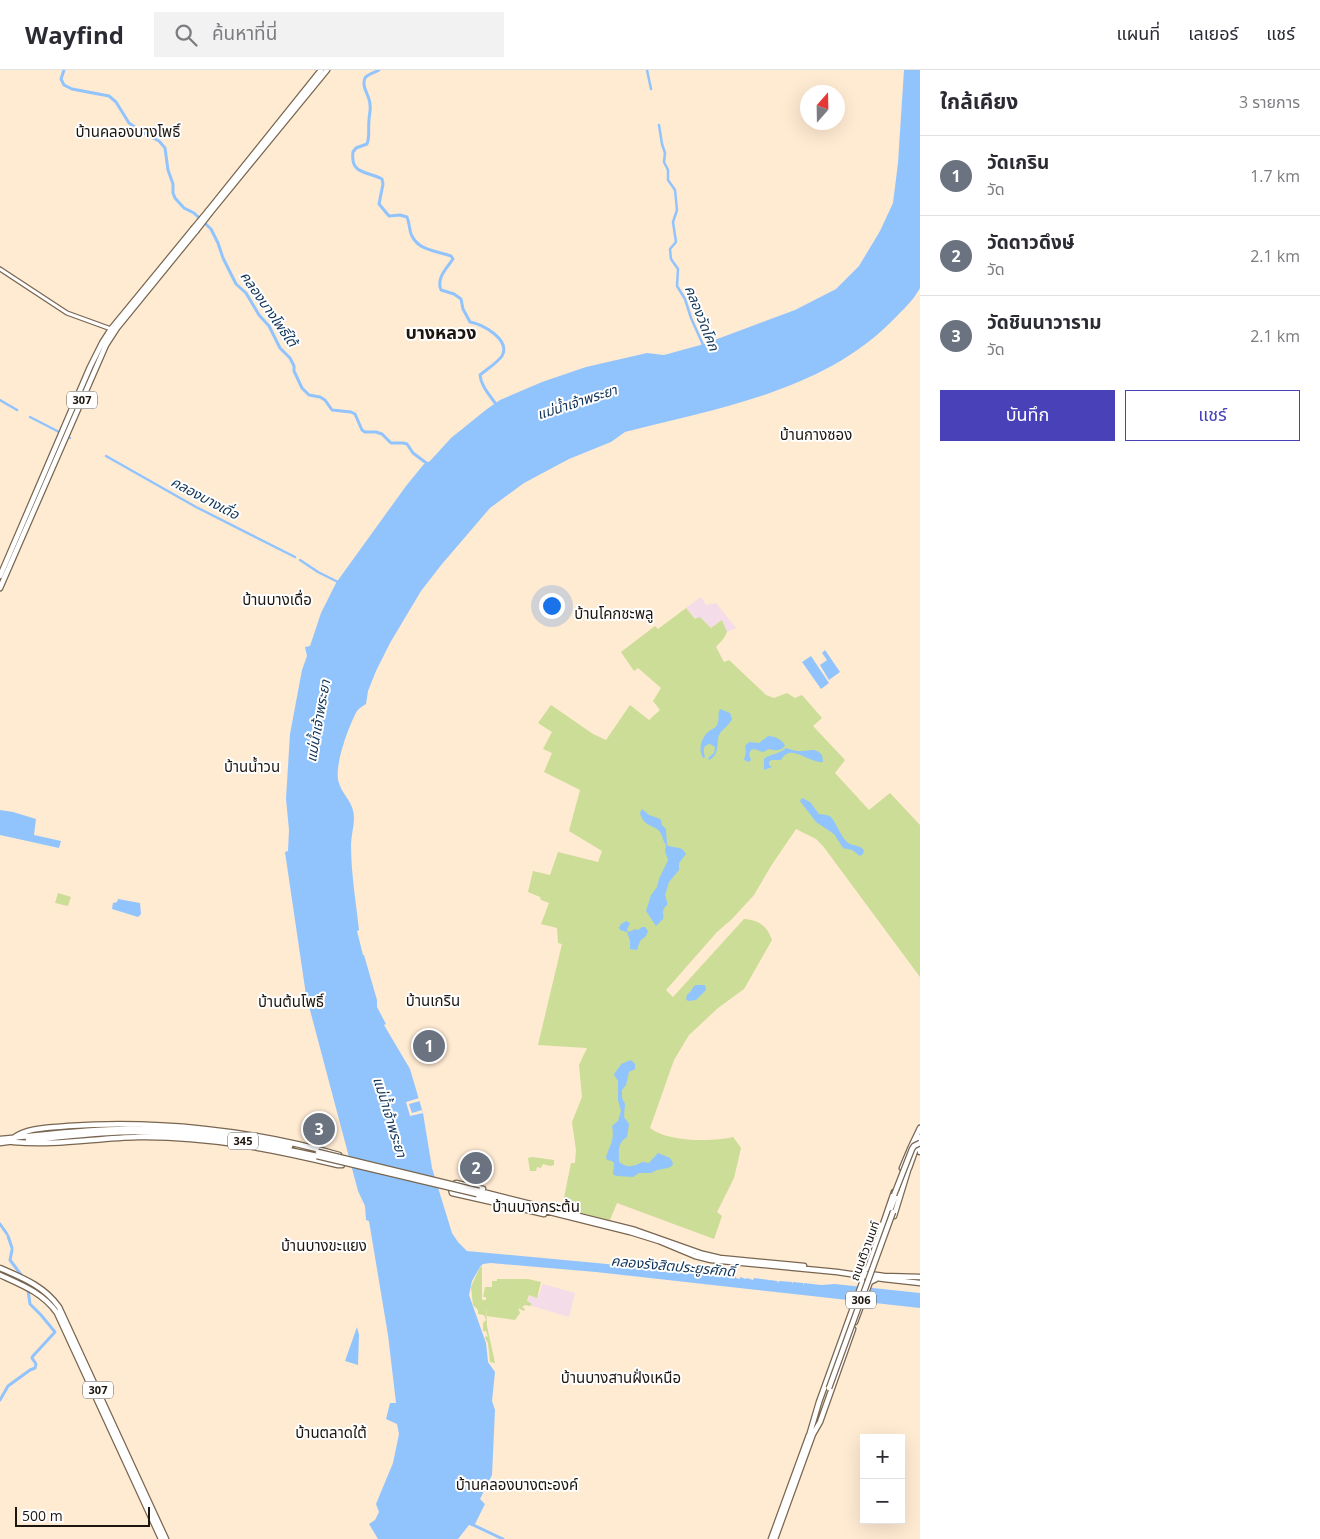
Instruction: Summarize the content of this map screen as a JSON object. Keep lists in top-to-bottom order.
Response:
{
  "streets": {
    "main road": [
      "307",
      "345",
      "ถนนติวานนท์",
      "306"
    ]
  },
  "crossings": [
    ["345", "ถนนติวานนท์"],
    ["ถนนติวานนท์", "306"]
  ],
  "districts": [
    "บ้านคลองบางโพธิ์",
    "บางหลวง",
    "บ้านกางซอง",
    "บ้านบางเดื่อ",
    "บ้านโคกชะพลู",
    "บ้านน้ำวน",
    "บ้านเกริน",
    "บ้านต้นโพธิ์",
    "บ้านบางกระต้น",
    "บ้านบางขะแยง",
    "บ้านบางสานฝั่งเหนือ",
    "บ้านตลาดใต้",
    "บ้านคลองบางตะองค์"
  ],
  "water": [
    "คลองบางโพธิ์ใต้",
    "คลองวัดโคก",
    "แม่น้ำเจ้าพระยา",
    "คลองบางเดื่อ",
    "คลองรังสิตประยูรศักดิ์"
  ],
  "scale_bar": "500 m",
  "north": "top",
  "page": {
    "header": "Wayfind",
    "search": "ค้นหาที่นี่",
    "nav": ["แผนที่", "เลเยอร์", "แชร์"],
    "heading": ["ใกล้เคียง", "3 รายการ"],
    "list": [
      {
        "mark": "1",
        "name": "วัดเกริน",
        "note": "วัด",
        "value": "1.7 km"
      },
      {
        "mark": "2",
        "name": "วัดดาวดึงษ์",
        "note": "วัด",
        "value": "2.1 km"
      },
      {
        "mark": "3",
        "name": "วัดชินนาวาราม",
        "note": "วัด",
        "value": "2.1 km"
      }
    ],
    "buttons": ["บันทึก", "แชร์"],
    "pins": ["1", "3", "2"],
    "map_buttons": ["+", "−"],
    "scale": "500 m"
  }
}
